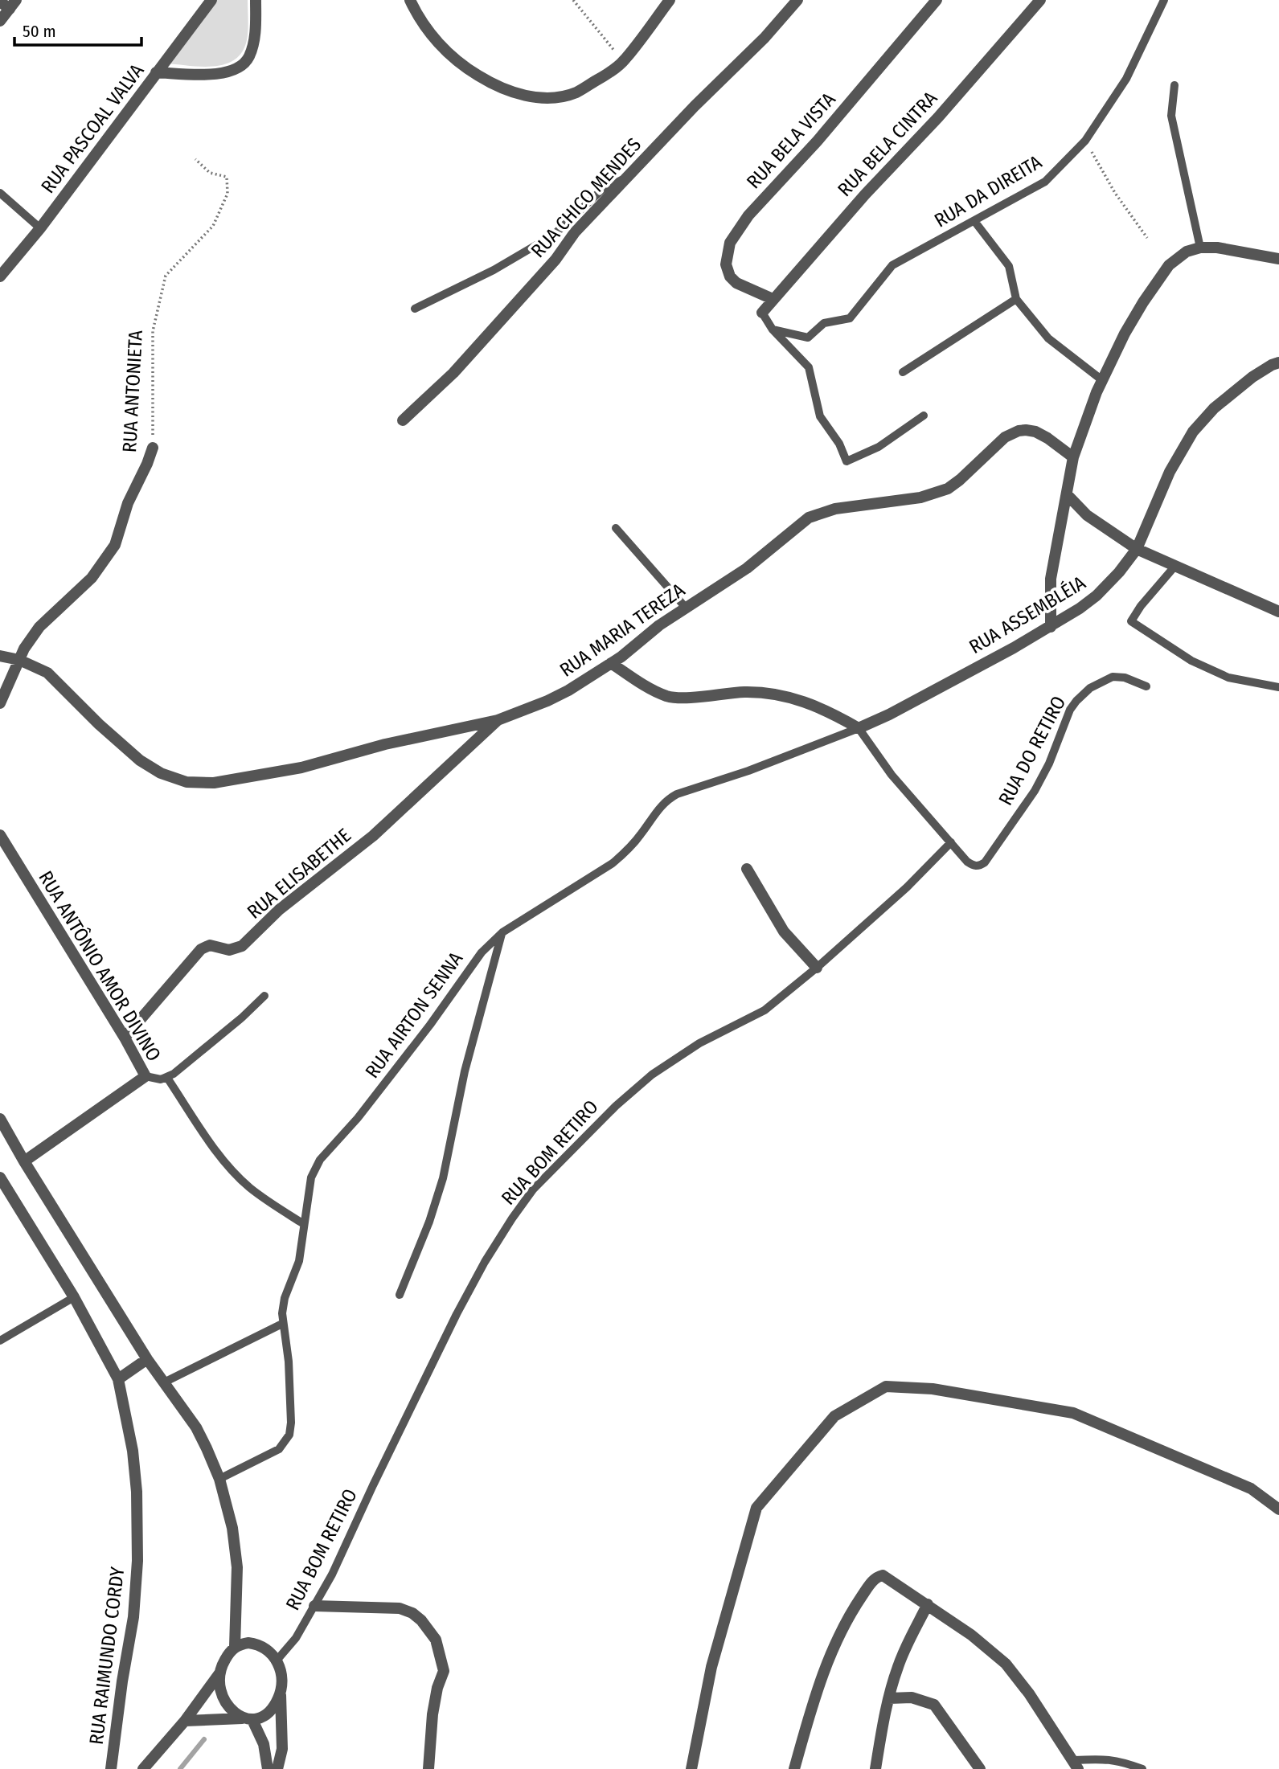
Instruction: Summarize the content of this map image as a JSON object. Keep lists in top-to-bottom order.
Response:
{
  "streets": {
    "street": [
      "RUA PASCOAL VALVA",
      "RUA BELA VISTA",
      "RUA BELA CINTRA",
      "RUA CHICO MENDES",
      "RUA ANTONIETA",
      "RUA ASSEMBLÉIA",
      "RUA MARIA TEREZA",
      "RUA ELISABETHE",
      "RUA ANTÔNIO AMOR DIVINO",
      "RUA RAIMUNDO CORDY"
    ],
    "lane": [
      "RUA DA DIREITA",
      "RUA DO RETIRO",
      "RUA AIRTON SENNA",
      "RUA BOM RETIRO"
    ]
  },
  "crossings": [
    ["RUA BELA VISTA", "RUA BELA CINTRA"],
    ["RUA ANTONIETA", "RUA MARIA TEREZA"],
    ["RUA ASSEMBLÉIA", "RUA DO RETIRO"],
    ["RUA ASSEMBLÉIA", "RUA AIRTON SENNA"],
    ["RUA MARIA TEREZA", "RUA ELISABETHE"],
    ["RUA DO RETIRO", "RUA AIRTON SENNA"],
    ["RUA DO RETIRO", "RUA BOM RETIRO"],
    ["RUA ELISABETHE", "RUA ANTÔNIO AMOR DIVINO"]
  ],
  "scale_bar": "50 m"
}
